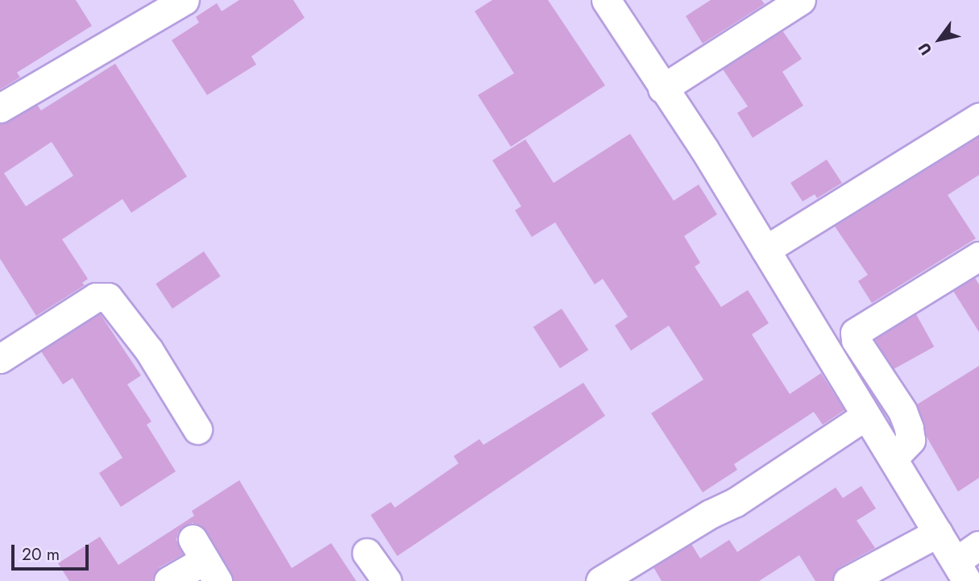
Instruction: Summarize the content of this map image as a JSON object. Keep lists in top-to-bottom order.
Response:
{
  "scale_bar": "20 m",
  "north": "bottom left"
}
